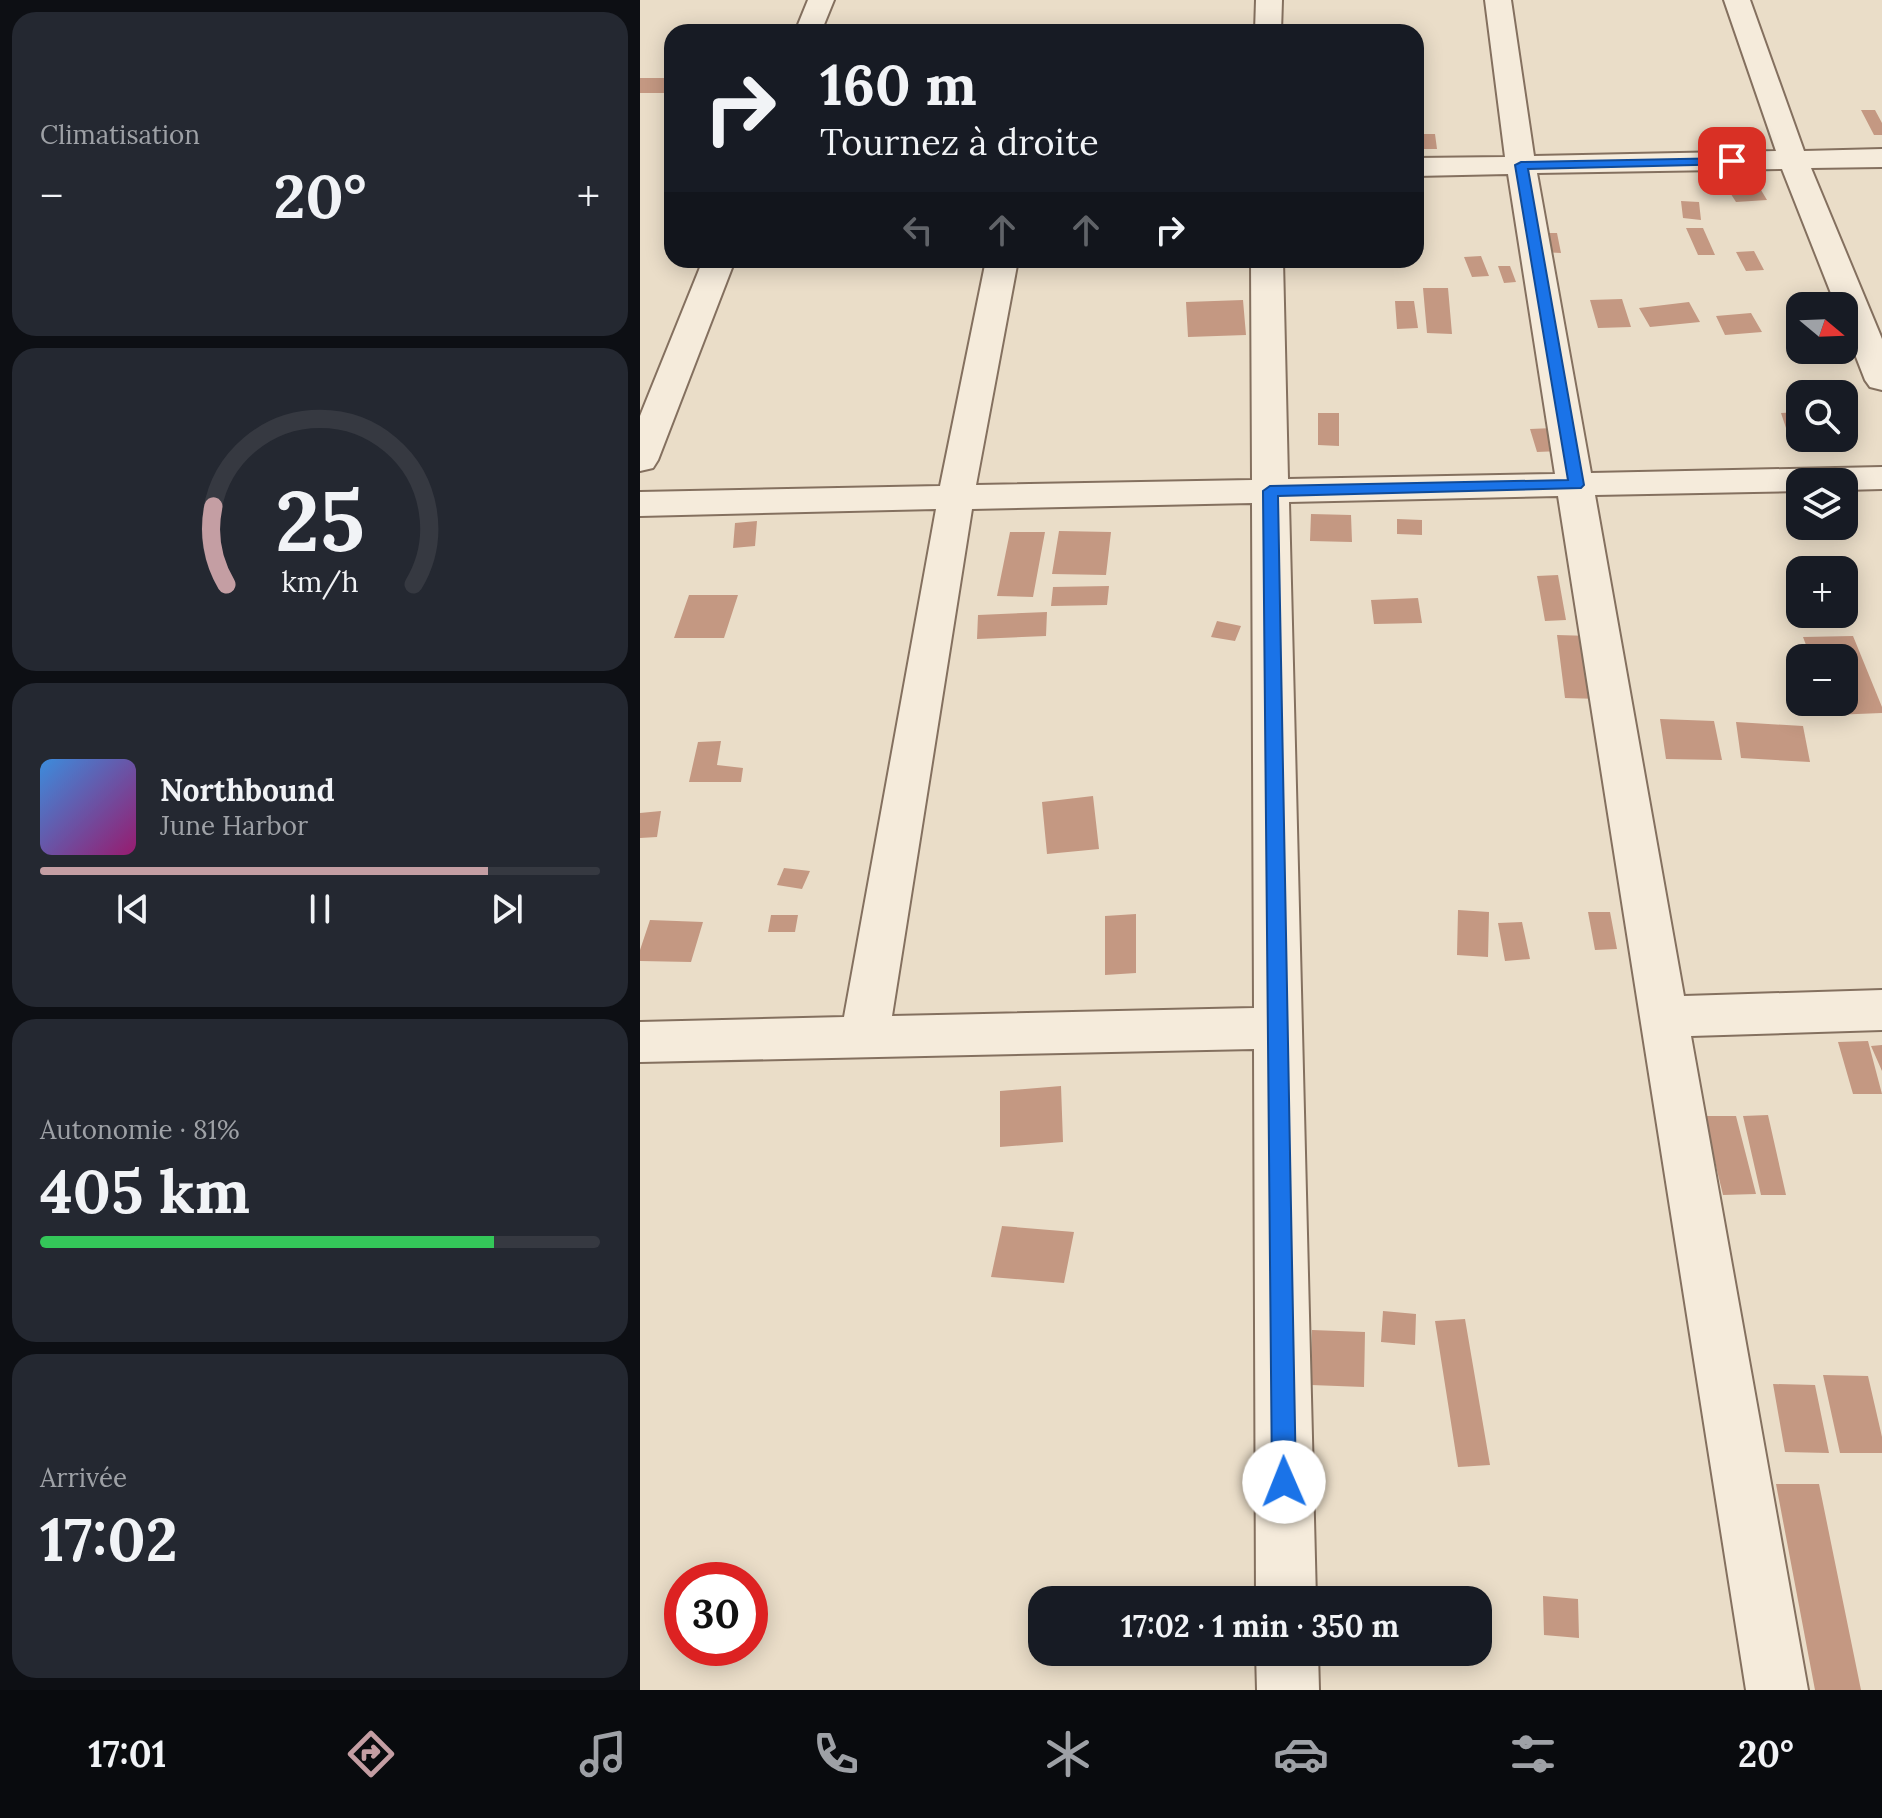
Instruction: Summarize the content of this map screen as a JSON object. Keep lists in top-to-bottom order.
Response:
{
  "north": "right",
  "page": {
    "tile": [
      "Climatisation",
      ["Autonomie · 81%", "405 km"],
      ["Arrivée", "17:02"]
    ],
    "turn": ["160 m", "Tournez à droite"],
    "heat": ["−", "20°", "+"],
    "map_buttons": ["+", "−"],
    "song": ["Northbound", "June Harbor"],
    "limit": "30",
    "trip": "17:02 · 1 min · 350 m",
    "tabs": ["17:01", "20°"],
    "gauge": ["25", "km/h"]
  }
}
